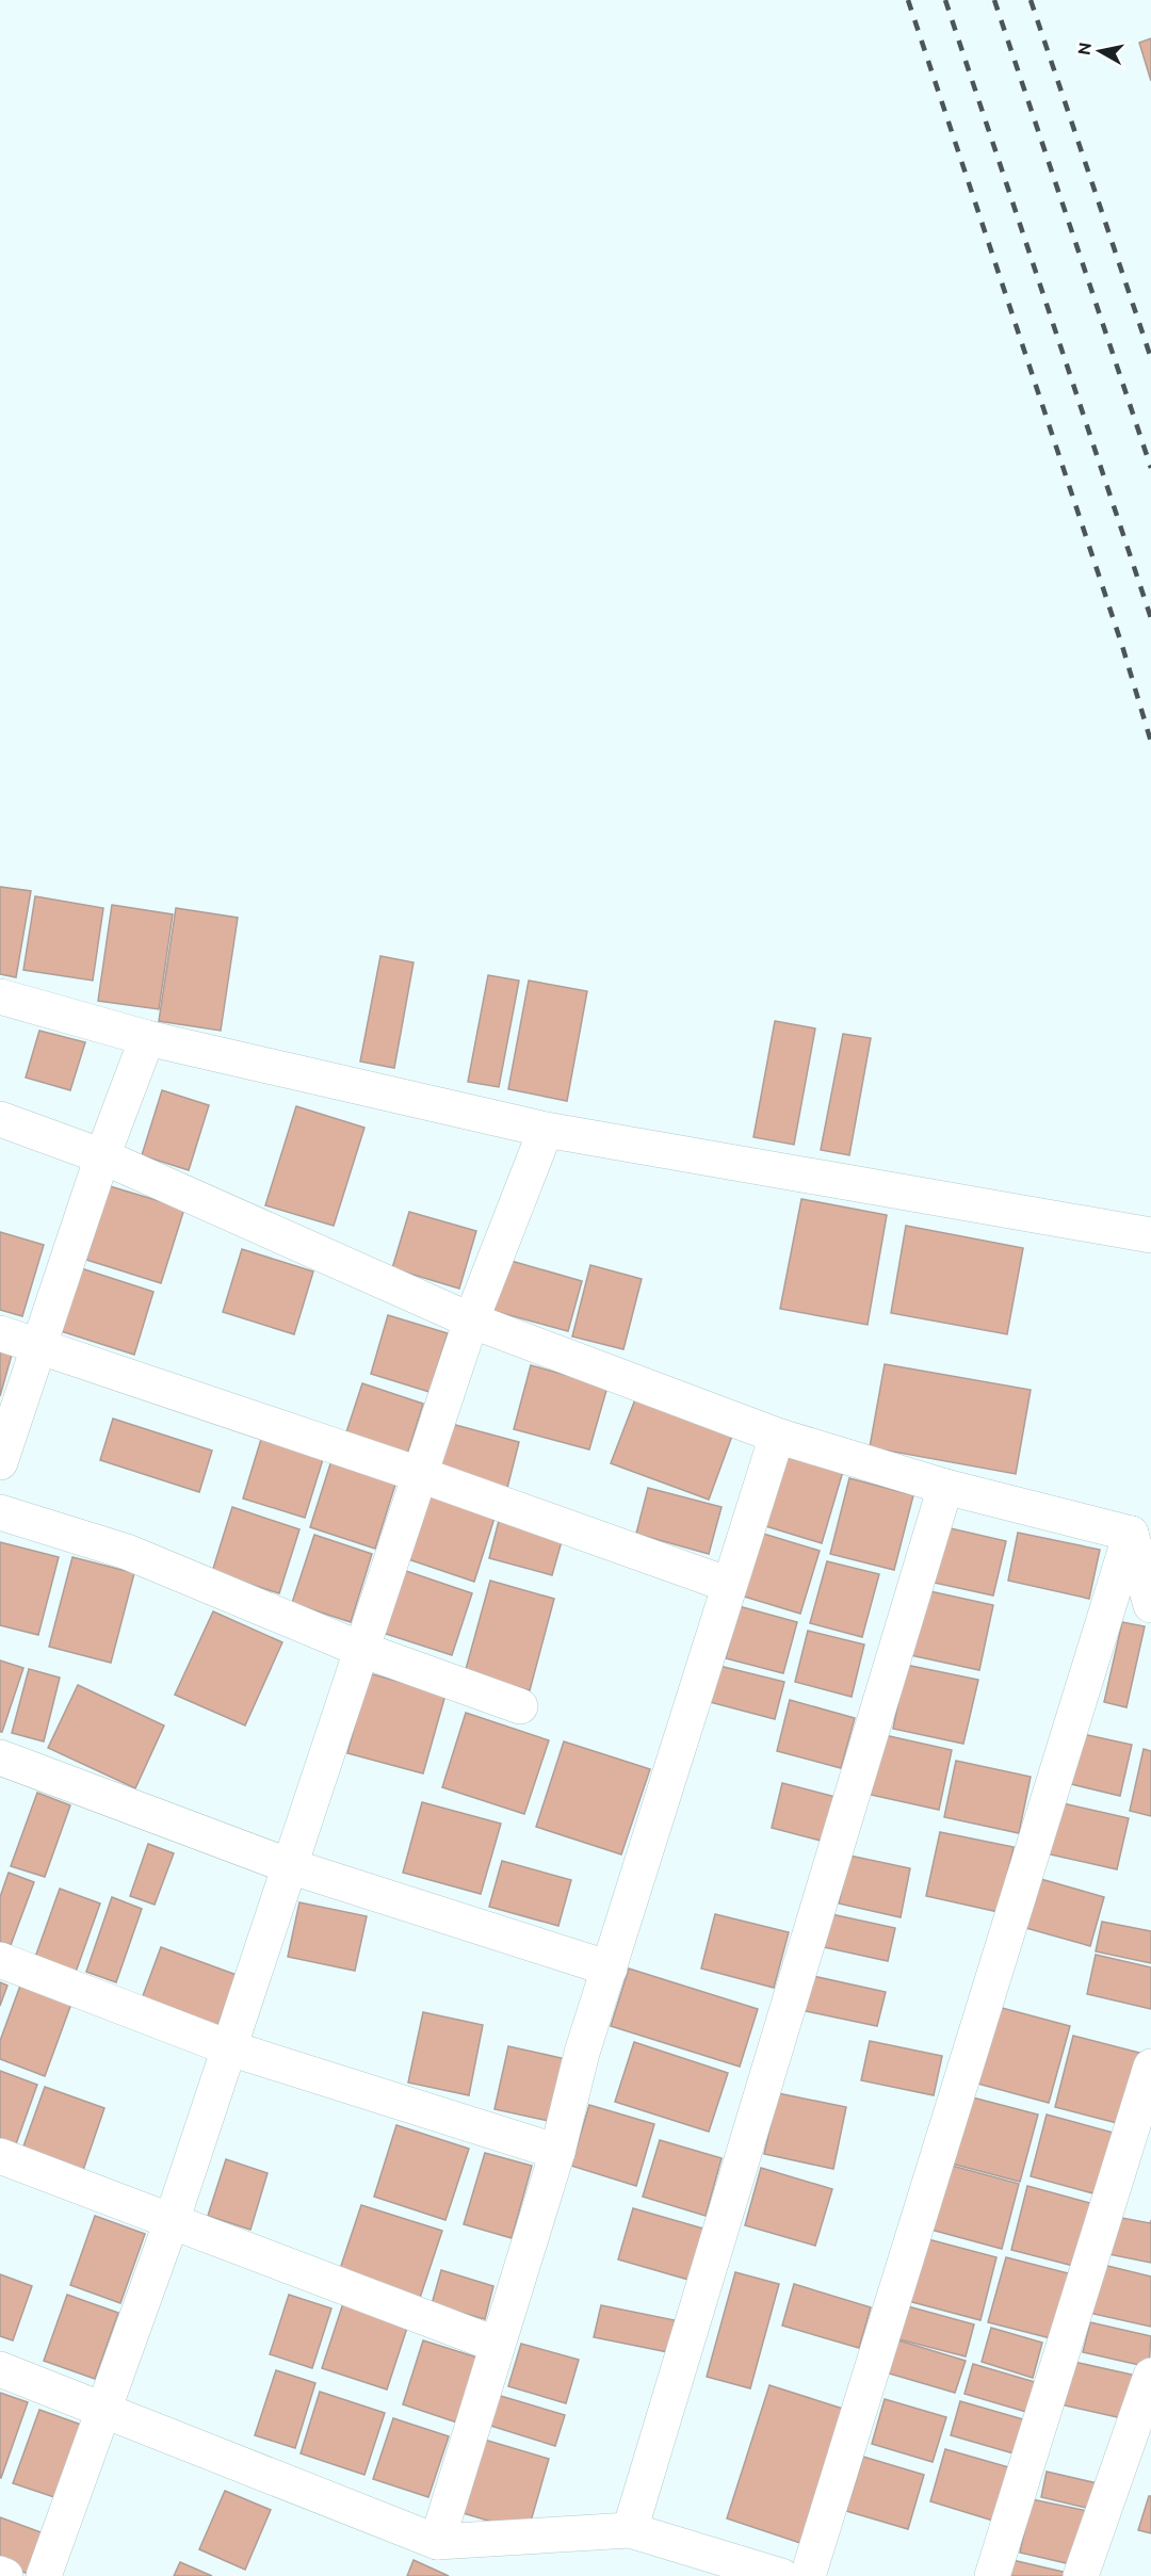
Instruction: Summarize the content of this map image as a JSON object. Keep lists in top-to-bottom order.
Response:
{
  "north": "left"
}
